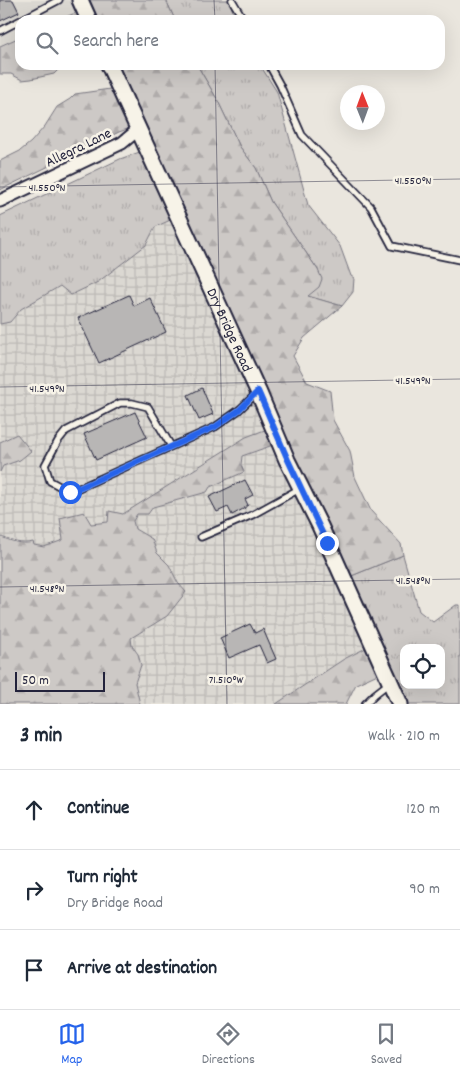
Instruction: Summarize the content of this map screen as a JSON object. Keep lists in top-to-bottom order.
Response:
{
  "streets": {
    "street": ["Allegra Lane", "Dry Bridge Road"]
  },
  "crossings": [
    ["Allegra Lane", "Dry Bridge Road"]
  ],
  "scale_bar": "50 m",
  "north": "top",
  "page": {
    "search": "Search here",
    "scale": "50 m",
    "heading": ["3 min", "Walk · 210 m"],
    "list": [
      ["Continue", "120 m"],
      ["Turn right", "Dry Bridge Road", "90 m"],
      "Arrive at destination"
    ],
    "nav": ["Map", "Directions", "Saved"]
  },
  "coordinates": [
    "41.550°N",
    "41.549°N",
    "41.548°N",
    "71.510°W"
  ]
}
